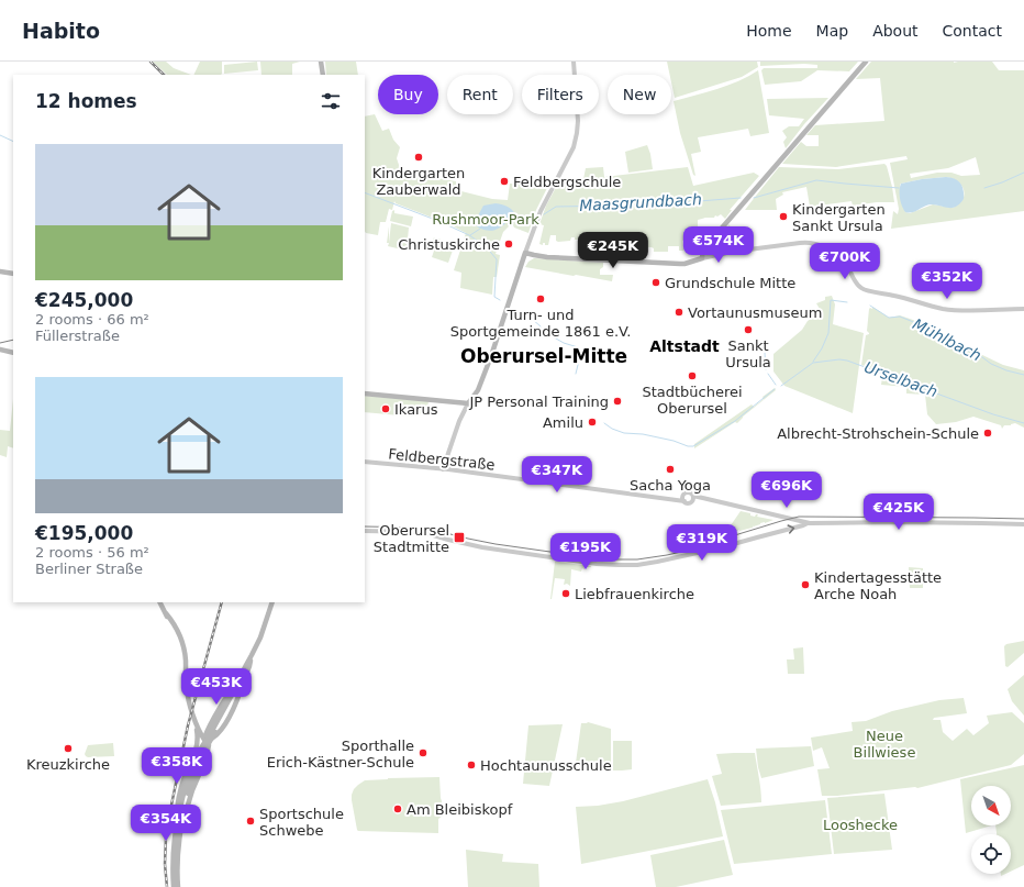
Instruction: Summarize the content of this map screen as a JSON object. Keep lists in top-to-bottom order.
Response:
{
  "streets": {
    "street": ["Feldbergstraße"]
  },
  "districts": ["Altstadt", "Oberursel-Mitte"],
  "water": ["Maasgrundbach", "Mühlbach", "Urselbach"],
  "parks": ["Rushmoor-Park", "Neue Billwiese", "Looshecke"],
  "places": {
    "other": [
      "Kindergarten Zauberwald",
      "Feldbergschule",
      "Kindergarten Sankt Ursula",
      "Christuskirche",
      "Grundschule Mitte",
      "Turn- und Sportgemeinde 1861 e.V.",
      "Vortaunusmuseum",
      "Sankt Ursula",
      "Stadtbücherei Oberursel",
      "JP Personal Training",
      "Ikarus",
      "Amilu",
      "Albrecht-Strohschein-Schule",
      "Sacha Yoga",
      "Kindertagesstätte Arche Noah",
      "Liebfrauenkirche",
      "Kreuzkirche",
      "Sporthalle Erich-Kästner-Schule",
      "Hochtaunusschule",
      "Am Bleibiskopf",
      "Sportschule Schwebe"
    ],
    "transit": ["Oberursel Stadtmitte"]
  },
  "north": "bottom right",
  "page": {
    "header": "Habito",
    "nav": [
      "Home",
      "Map",
      "About",
      "Contact"
    ],
    "chip": [
      "Buy",
      "Rent",
      "Filters",
      "New"
    ],
    "heading": "12 homes",
    "list": [
      {
        "name": "€245,000",
        "note": "2 rooms · 66 m² · Füllerstraße"
      },
      {
        "name": "€195,000",
        "note": "2 rooms · 56 m² · Berliner Straße"
      }
    ],
    "price": [
      "€574K",
      "€245K",
      "€700K",
      "€352K",
      "€347K",
      "€696K",
      "€425K",
      "€319K",
      "€195K",
      "€453K",
      "€358K",
      "€354K"
    ]
  }
}
